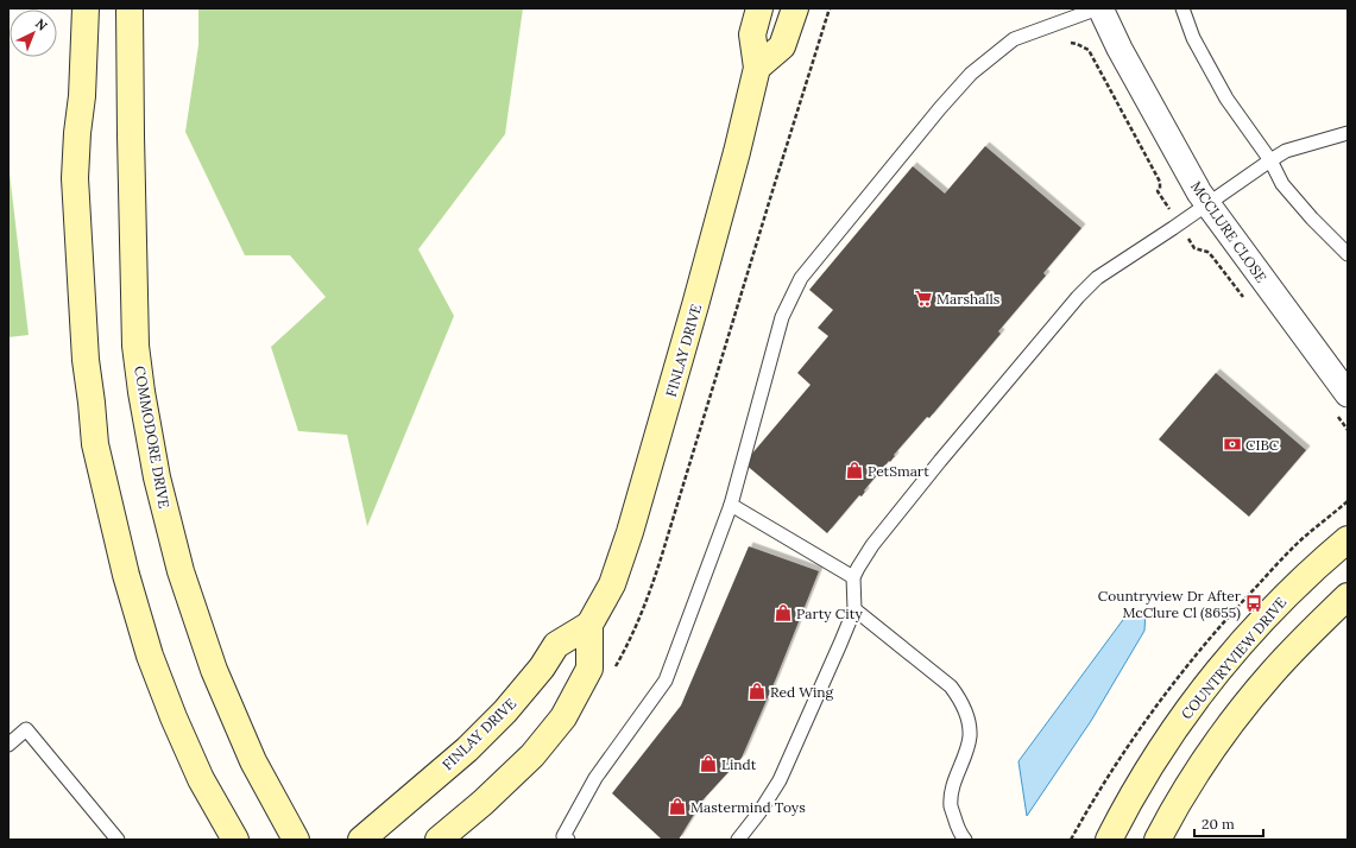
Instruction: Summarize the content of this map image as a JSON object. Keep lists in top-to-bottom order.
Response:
{
  "streets": {
    "street": [
      "MCCLURE CLOSE",
      "FINLAY DRIVE",
      "COMMODORE DRIVE",
      "COUNTRYVIEW DRIVE"
    ]
  },
  "places": {
    "supermarket": ["Marshalls"],
    "bank": ["CIBC"],
    "shop": [
      "PetSmart",
      "Party City",
      "Red Wing",
      "Lindt",
      "Mastermind Toys"
    ],
    "bus stop": ["Countryview Dr After McClure Cl (8655)"]
  },
  "scale_bar": "20 m",
  "north": "top right"
}
